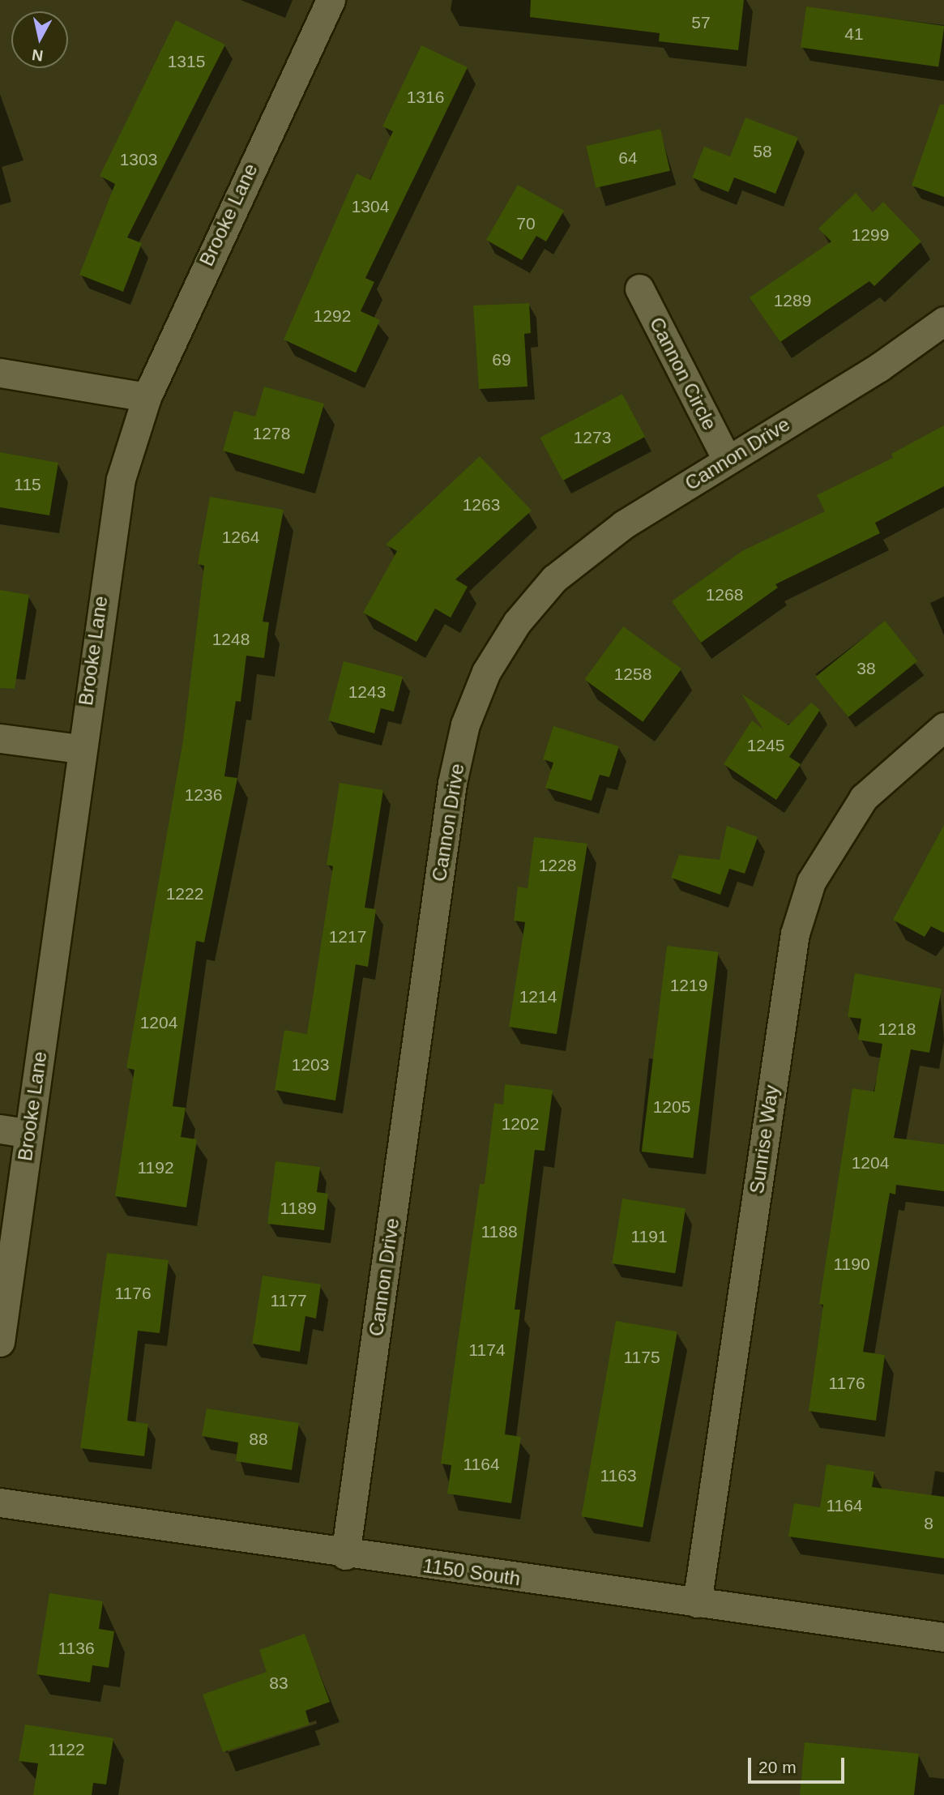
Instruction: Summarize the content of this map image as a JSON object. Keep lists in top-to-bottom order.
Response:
{
  "streets": {
    "street": [
      "Brooke Lane",
      "Cannon Circle",
      "Cannon Drive",
      "Sunrise Way",
      "1150 South"
    ]
  },
  "crossings": [
    ["Cannon Circle", "Cannon Drive"],
    ["Cannon Drive", "1150 South"],
    ["Sunrise Way", "1150 South"]
  ],
  "house_numbers": [
    "57",
    "41",
    "1315",
    "1316",
    "58",
    "64",
    "1303",
    "1304",
    "70",
    "1299",
    "1289",
    "1292",
    "69",
    "1278",
    "1273",
    "115",
    "1263",
    "1264",
    "1268",
    "1248",
    "38",
    "1258",
    "1243",
    "1245",
    "1236",
    "1228",
    "1222",
    "1217",
    "1219",
    "1214",
    "1204",
    "1218",
    "1203",
    "1205",
    "1202",
    "1204",
    "1192",
    "1189",
    "1188",
    "1191",
    "1190",
    "1176",
    "1177",
    "1174",
    "1175",
    "1176",
    "88",
    "1164",
    "1163",
    "1164",
    "8",
    "1136",
    "83",
    "1122"
  ],
  "scale_bar": "20 m",
  "north": "bottom"
}
